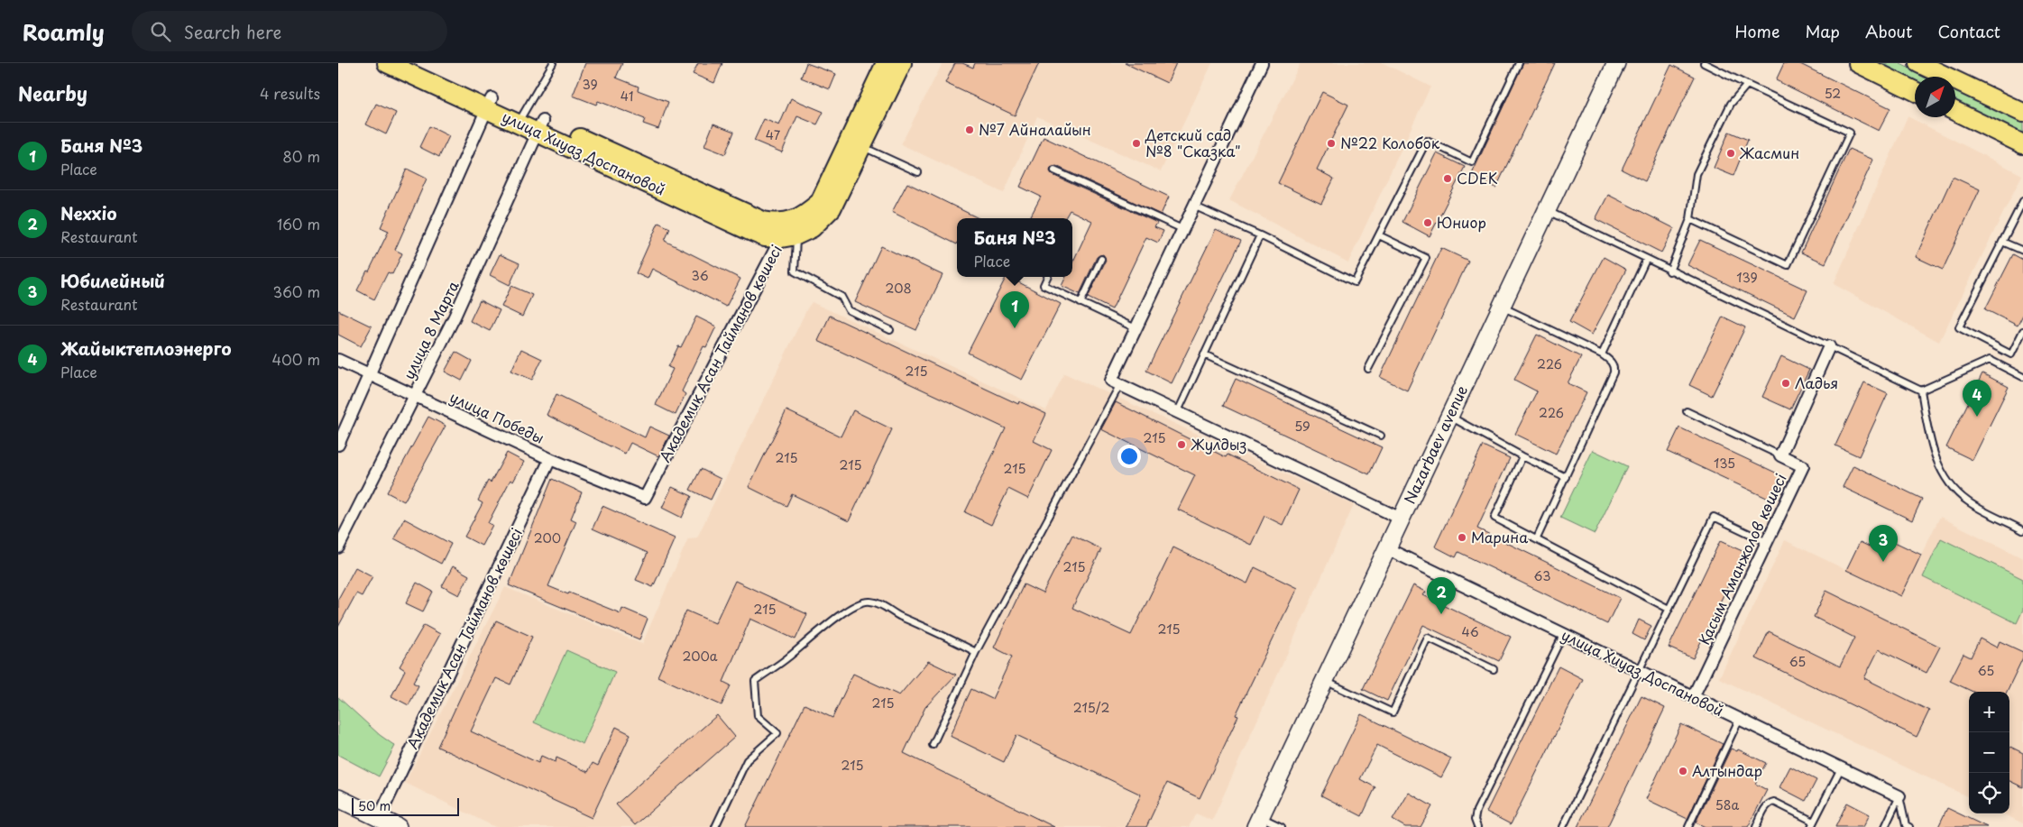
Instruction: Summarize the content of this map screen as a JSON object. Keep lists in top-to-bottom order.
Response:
{
  "streets": {
    "main road": ["улица Хиуаз Доспановой", "Академик Асан Тайманов көшесі", "Nazarbaev avenue"],
    "street": ["улица 8 Марта", "улица Победы", "Қасым Аманжолов көшесі"]
  },
  "crossings": [
    ["улица Хиуаз Доспановой", "улица 8 Марта"],
    ["улица Хиуаз Доспановой", "Академик Асан Тайманов көшесі"],
    ["улица Хиуаз Доспановой", "Nazarbaev avenue"],
    ["улица Хиуаз Доспановой", "Қасым Аманжолов көшесі"],
    ["улица 8 Марта", "улица Победы"],
    ["Академик Асан Тайманов көшесі", "улица Победы"]
  ],
  "places": [
    "№7 Айналайын",
    "Детский сад №8 \"Сказка\"",
    "№22 Колобок",
    "Жасмин",
    "CDEK",
    "Юниор",
    "Ладья",
    "Жулдыз",
    "Марина",
    "Алтындар"
  ],
  "house_numbers": [
    "39",
    "52",
    "41",
    "47",
    "36",
    "139",
    "208",
    "226",
    "215",
    "226",
    "59",
    "215",
    "215",
    "135",
    "215",
    "215",
    "200",
    "215",
    "63",
    "215",
    "215",
    "46",
    "200а",
    "65",
    "65",
    "215",
    "215/2",
    "215",
    "58а"
  ],
  "scale_bar": "50 m",
  "north": "top right",
  "page": {
    "header": "Roamly",
    "search": "Search here",
    "nav": [
      "Home",
      "Map",
      "About",
      "Contact"
    ],
    "heading": ["Nearby", "4 results"],
    "list": [
      {
        "mark": "1",
        "name": "Баня №3",
        "note": "Place",
        "value": "80 m"
      },
      {
        "mark": "2",
        "name": "Nexxio",
        "note": "Restaurant",
        "value": "160 m"
      },
      {
        "mark": "3",
        "name": "Юбилейный",
        "note": "Restaurant",
        "value": "360 m"
      },
      {
        "mark": "4",
        "name": "Жайыктеплоэнерго",
        "note": "Place",
        "value": "400 m"
      }
    ],
    "popup": ["Баня №3", "Place"],
    "pins": [
      "1",
      "4",
      "3",
      "2"
    ],
    "map_buttons": ["+", "−"],
    "scale": "50 m"
  }
}
